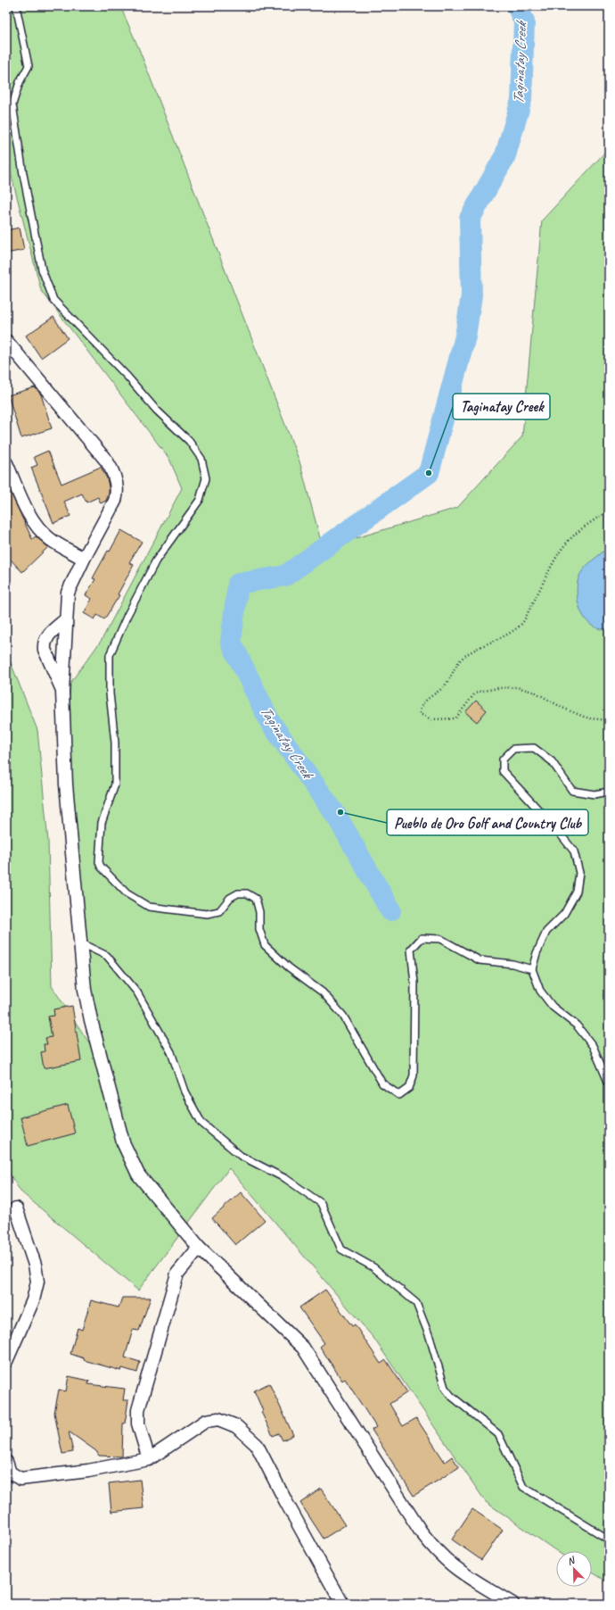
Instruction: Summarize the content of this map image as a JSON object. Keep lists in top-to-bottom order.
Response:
{
  "water": ["Taginatay Creek"],
  "places": ["Taginatay Creek", "Pueblo de Oro Golf and Country Club"],
  "north": "top left"
}
